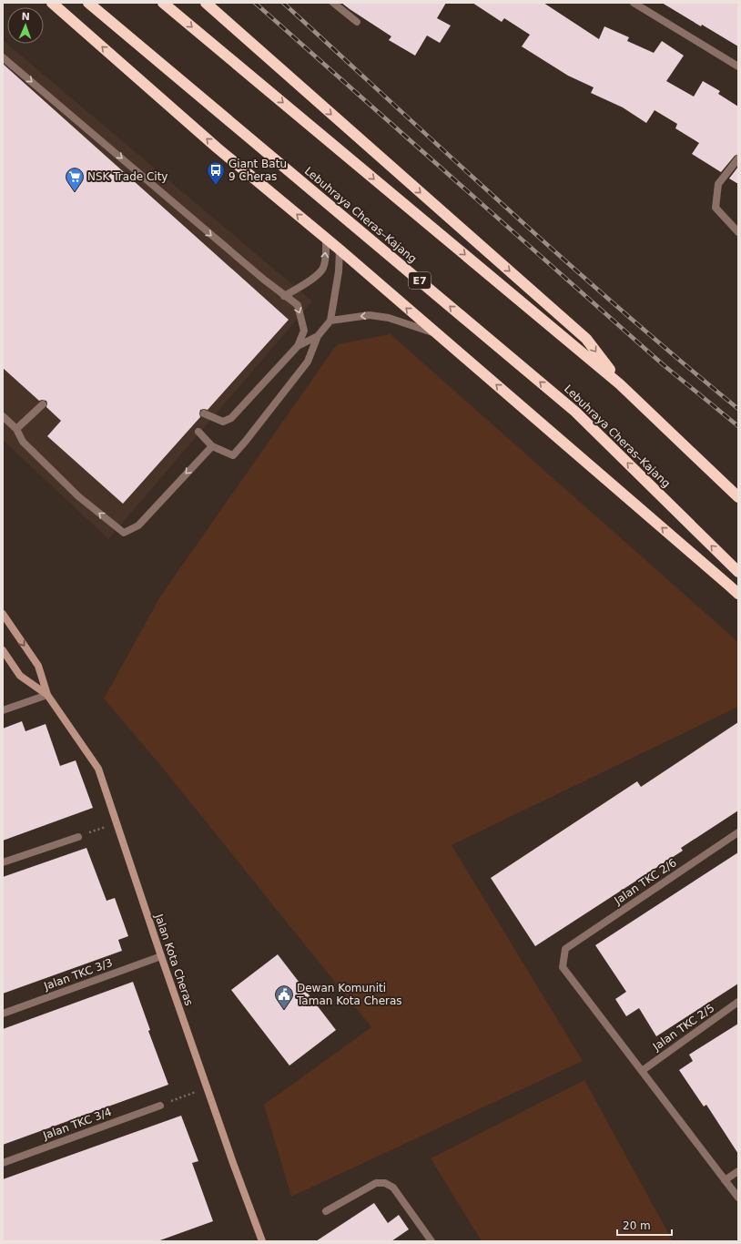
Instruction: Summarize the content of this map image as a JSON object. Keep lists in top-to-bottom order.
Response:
{
  "streets": {
    "highway": ["Lebuhraya Cheras–Kajang", "E7"],
    "street": [
      "Jalan TKC 2/6",
      "Jalan Kota Cheras",
      "Jalan TKC 3/3",
      "Jalan TKC 2/5",
      "Jalan TKC 3/4"
    ]
  },
  "crossings": [
    ["Jalan TKC 2/6", "Jalan TKC 2/5"],
    ["Jalan Kota Cheras", "Jalan TKC 3/3"]
  ],
  "places": {
    "bus stop": ["Giant Batu 9 Cheras"],
    "supermarket": ["NSK Trade City"],
    "public building": ["Dewan Komuniti Taman Kota Cheras"]
  },
  "scale_bar": "20 m",
  "north": "top"
}
